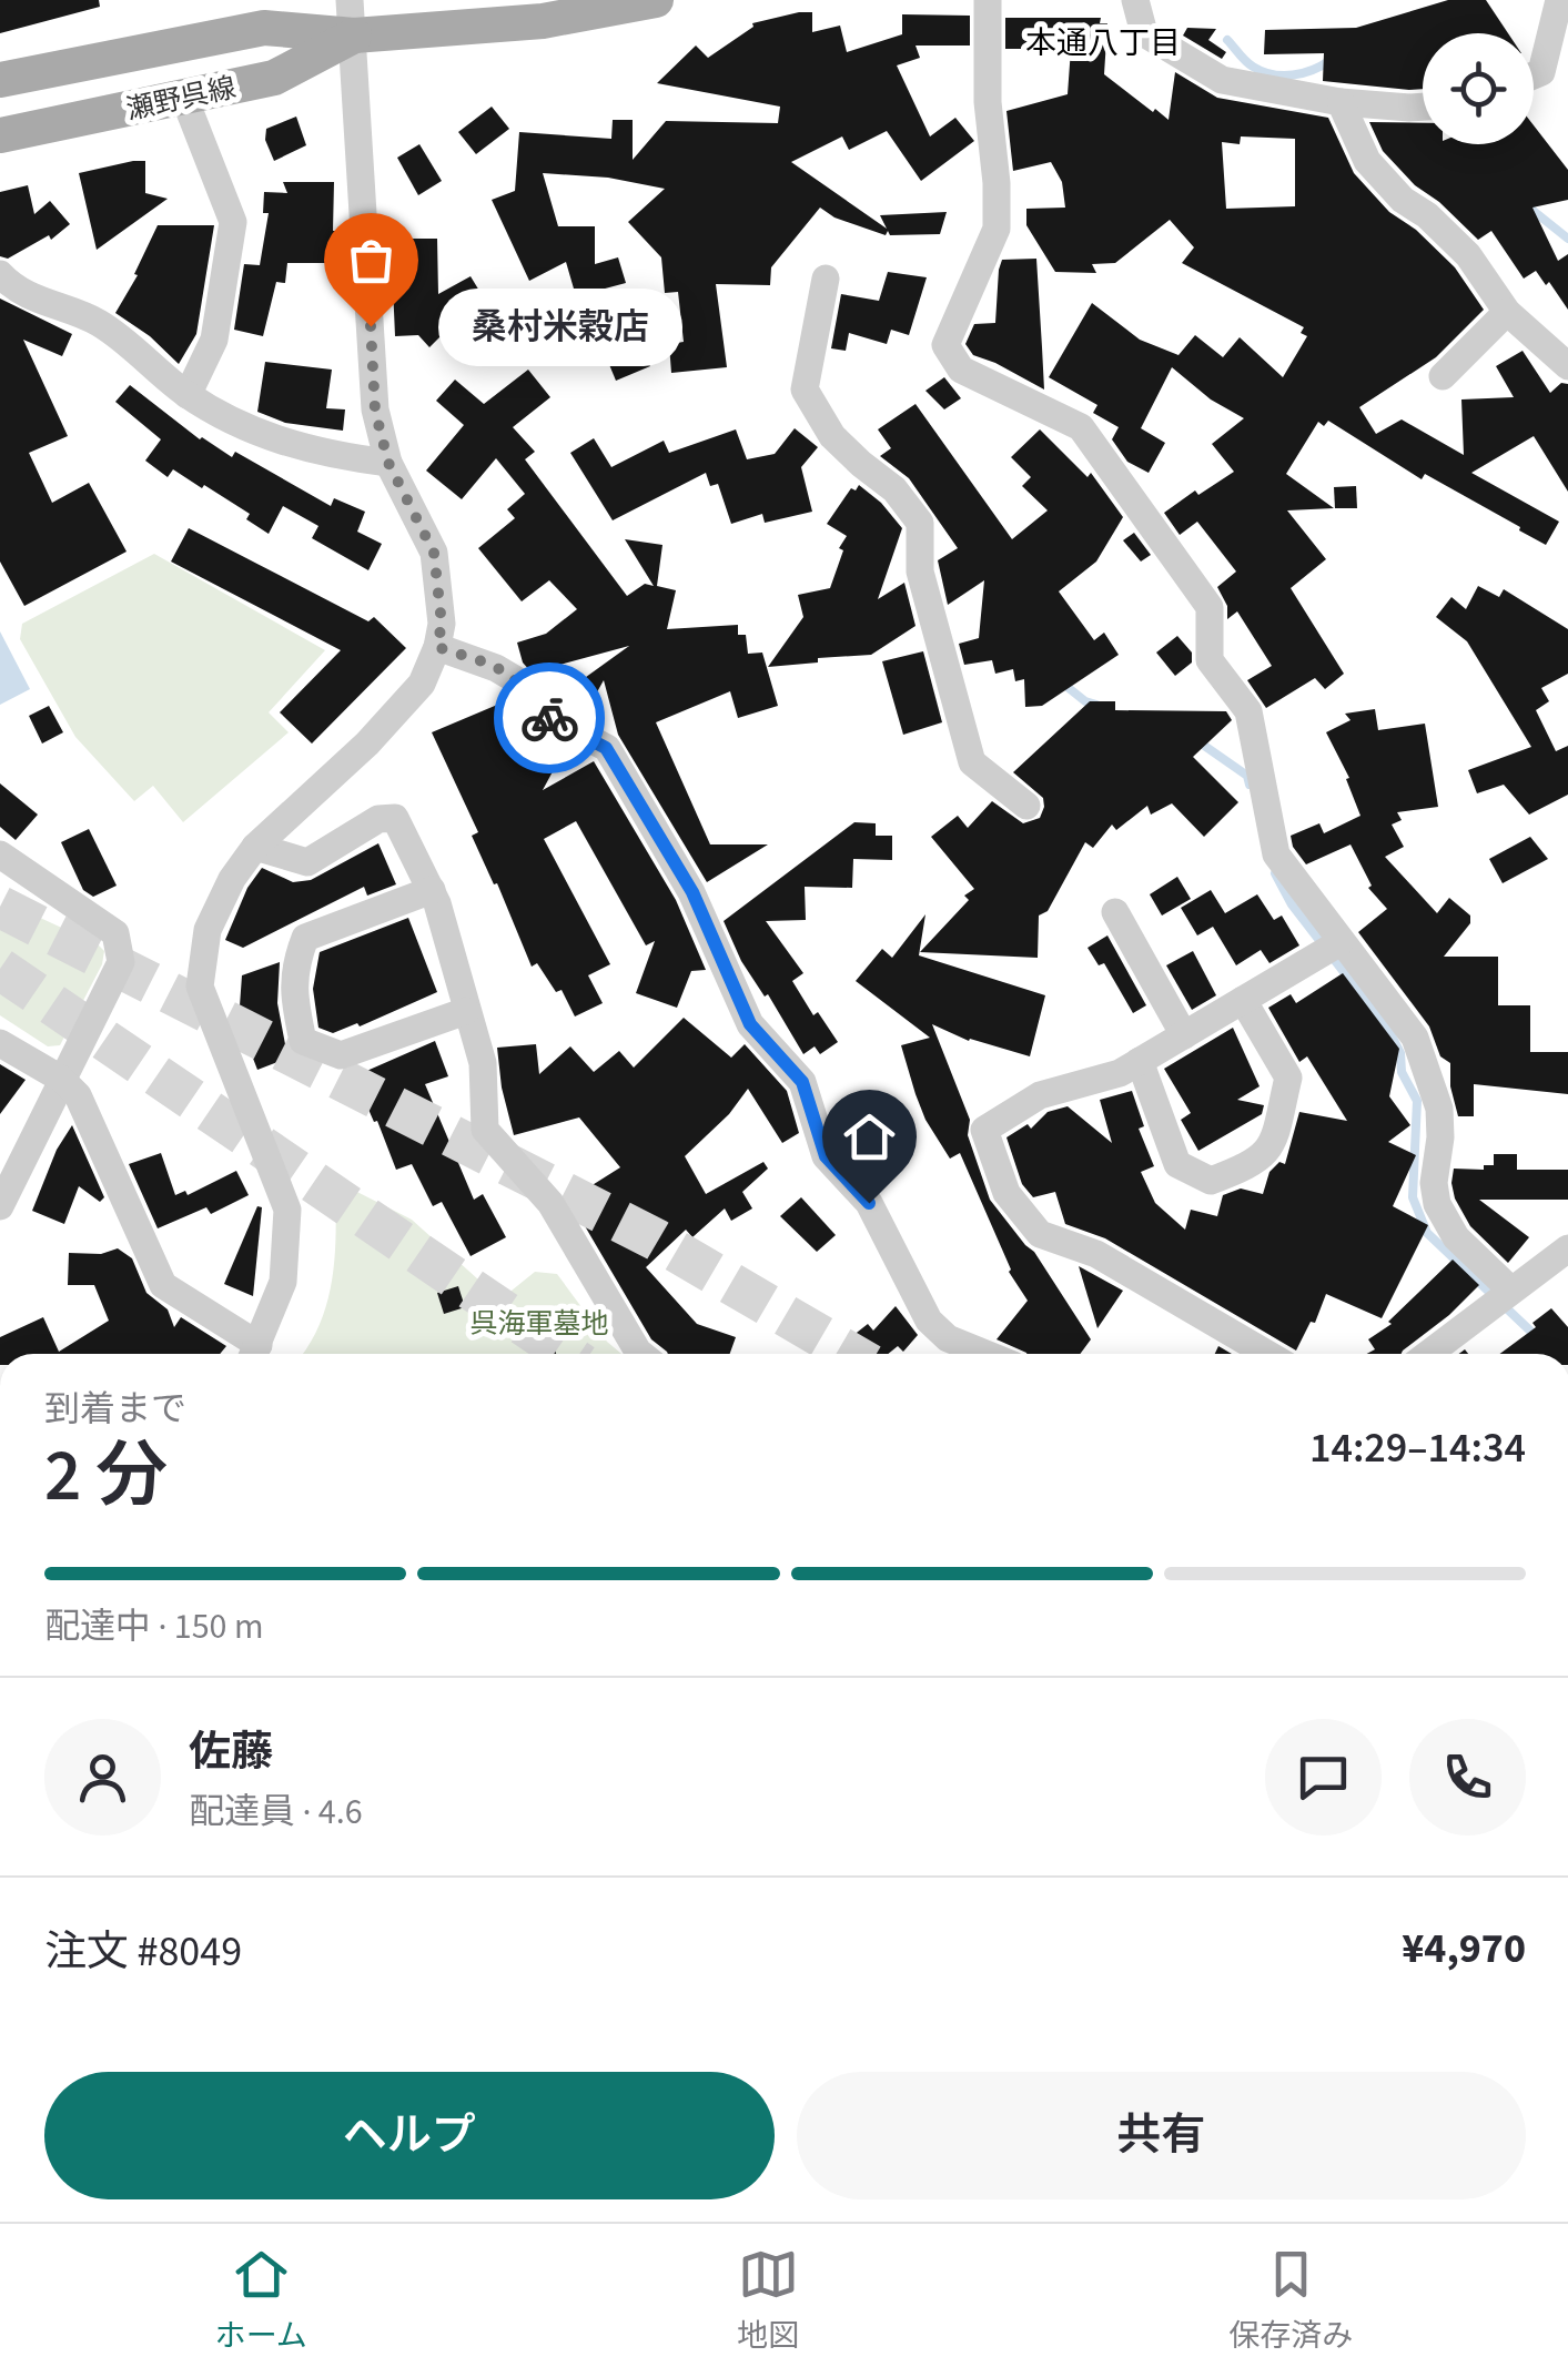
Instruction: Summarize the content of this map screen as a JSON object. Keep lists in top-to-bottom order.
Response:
{
  "streets": {
    "main road": ["瀬野呉線"]
  },
  "districts": ["本通八丁目"],
  "parks": ["呉海軍墓地"],
  "places": ["桑村米穀店"],
  "page": {
    "bubble": "桑村米穀店",
    "heading": ["2 分", "到着まで", "14:29–14:34"],
    "panel": [
      "佐藤",
      "配達員 · 4.6",
      "注文 #8049",
      "¥4,970"
    ],
    "bar": "配達中 · 150 m",
    "buttons": ["ヘルプ", "共有"],
    "tabs": ["ホーム", "地図", "保存済み"]
  }
}
